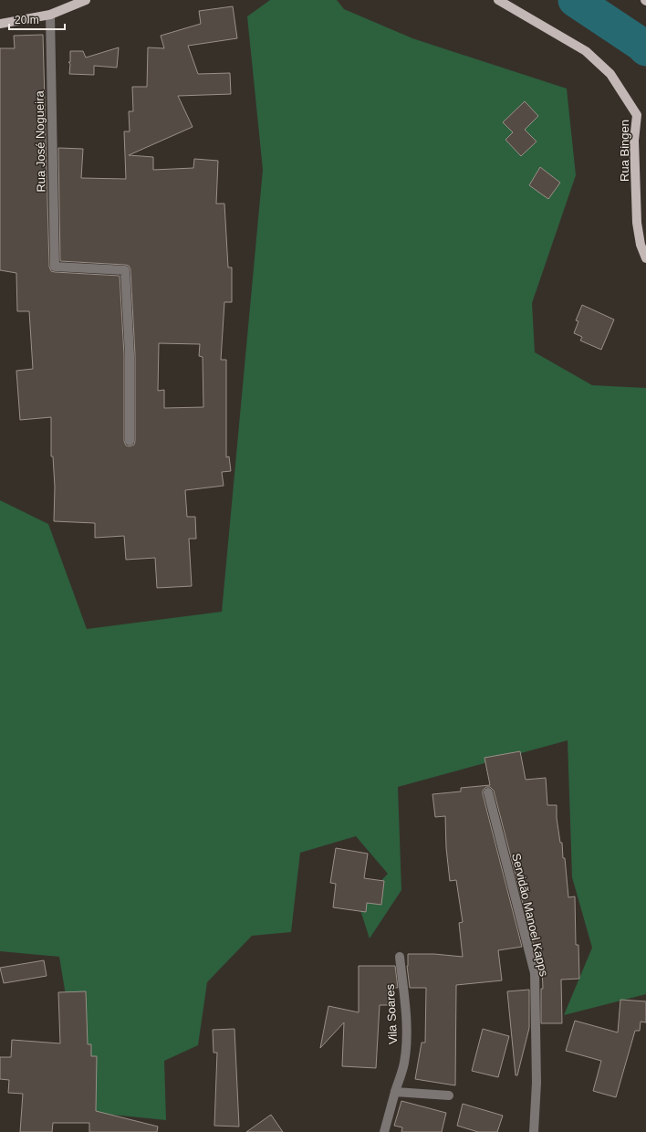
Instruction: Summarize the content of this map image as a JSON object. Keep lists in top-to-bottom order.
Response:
{
  "streets": {
    "main road": ["Rua Bingen"],
    "street": ["Rua José Nogueira", "Servidão Manoel Kapps", "Vila Soares"]
  },
  "scale_bar": "20 m"
}
